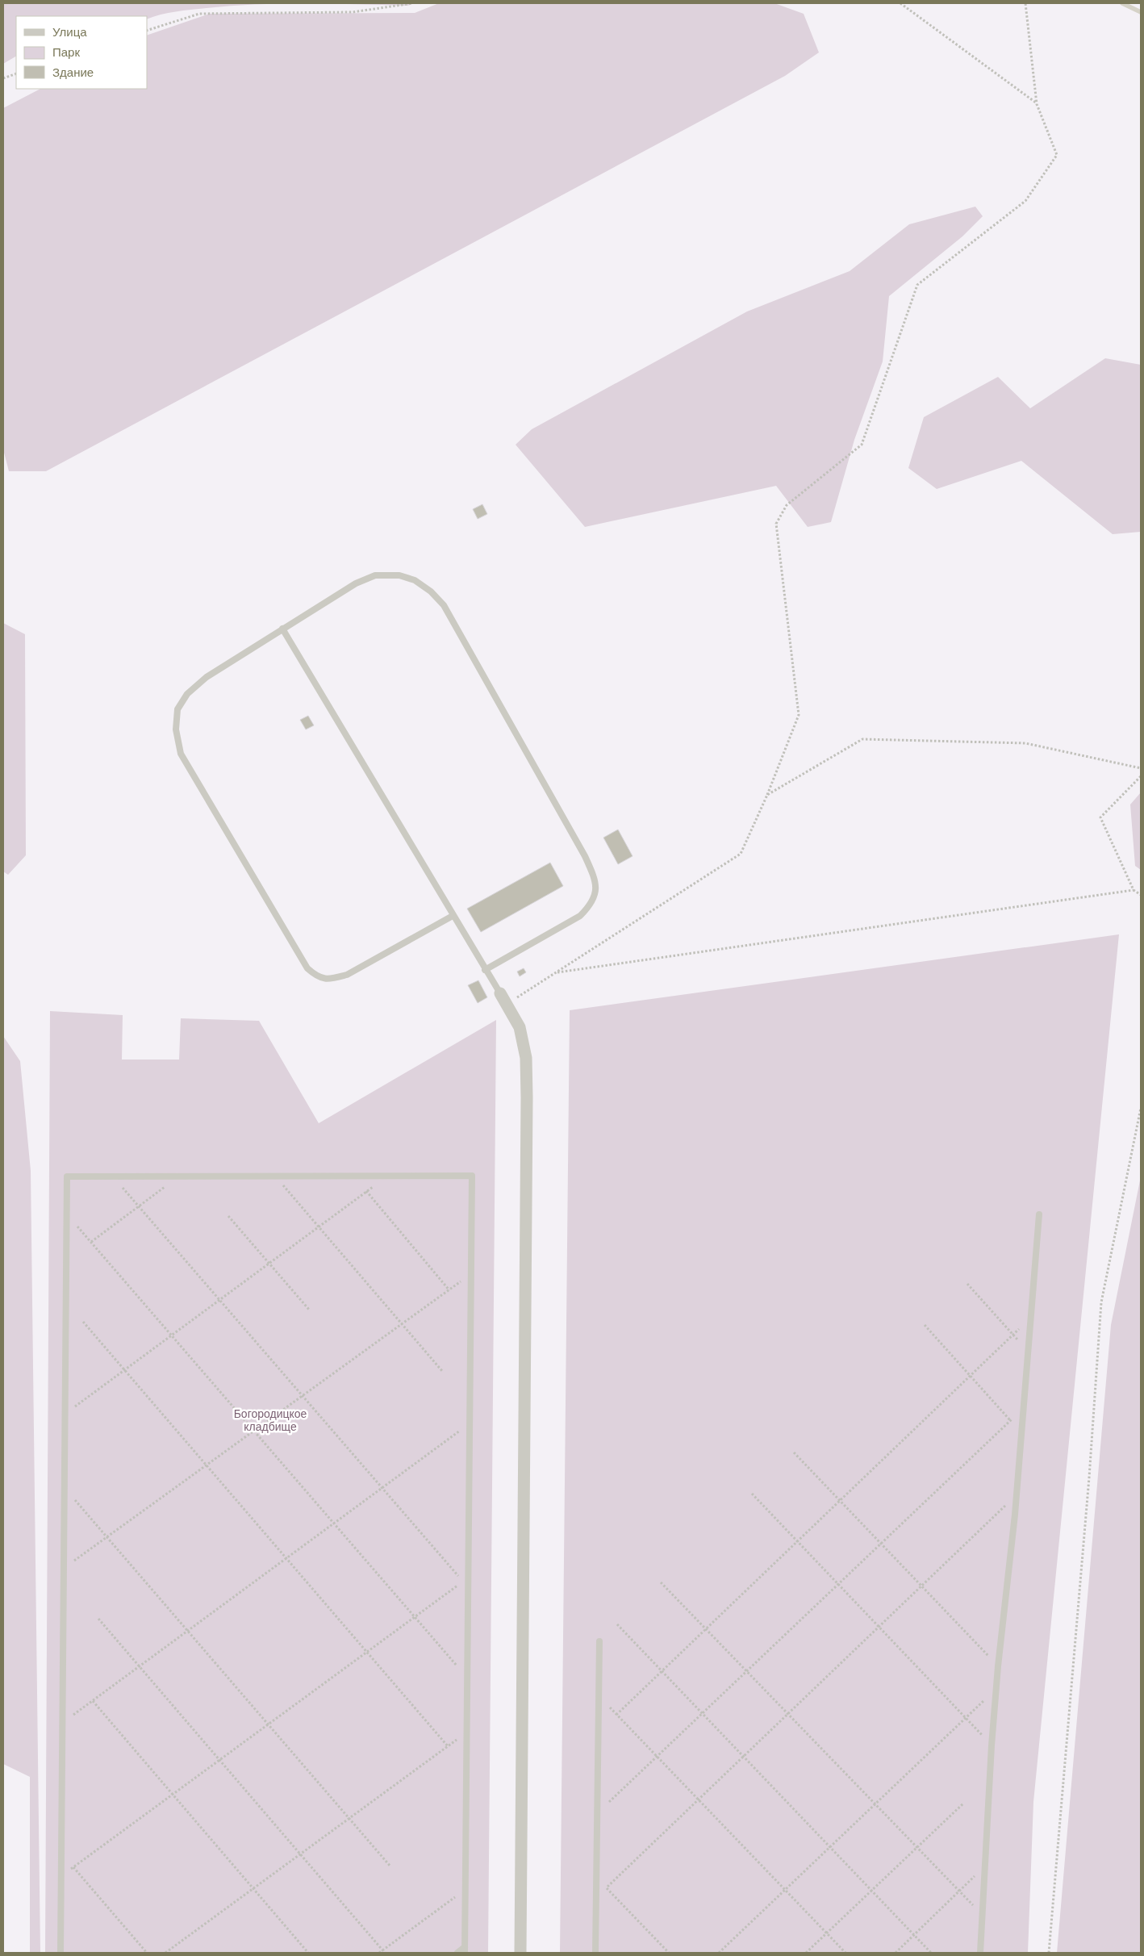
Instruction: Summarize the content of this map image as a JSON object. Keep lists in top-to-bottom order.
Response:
{
  "parks": ["Богородицкое кладбище"],
  "legend": ["Улица", "Парк", "Здание"]
}
